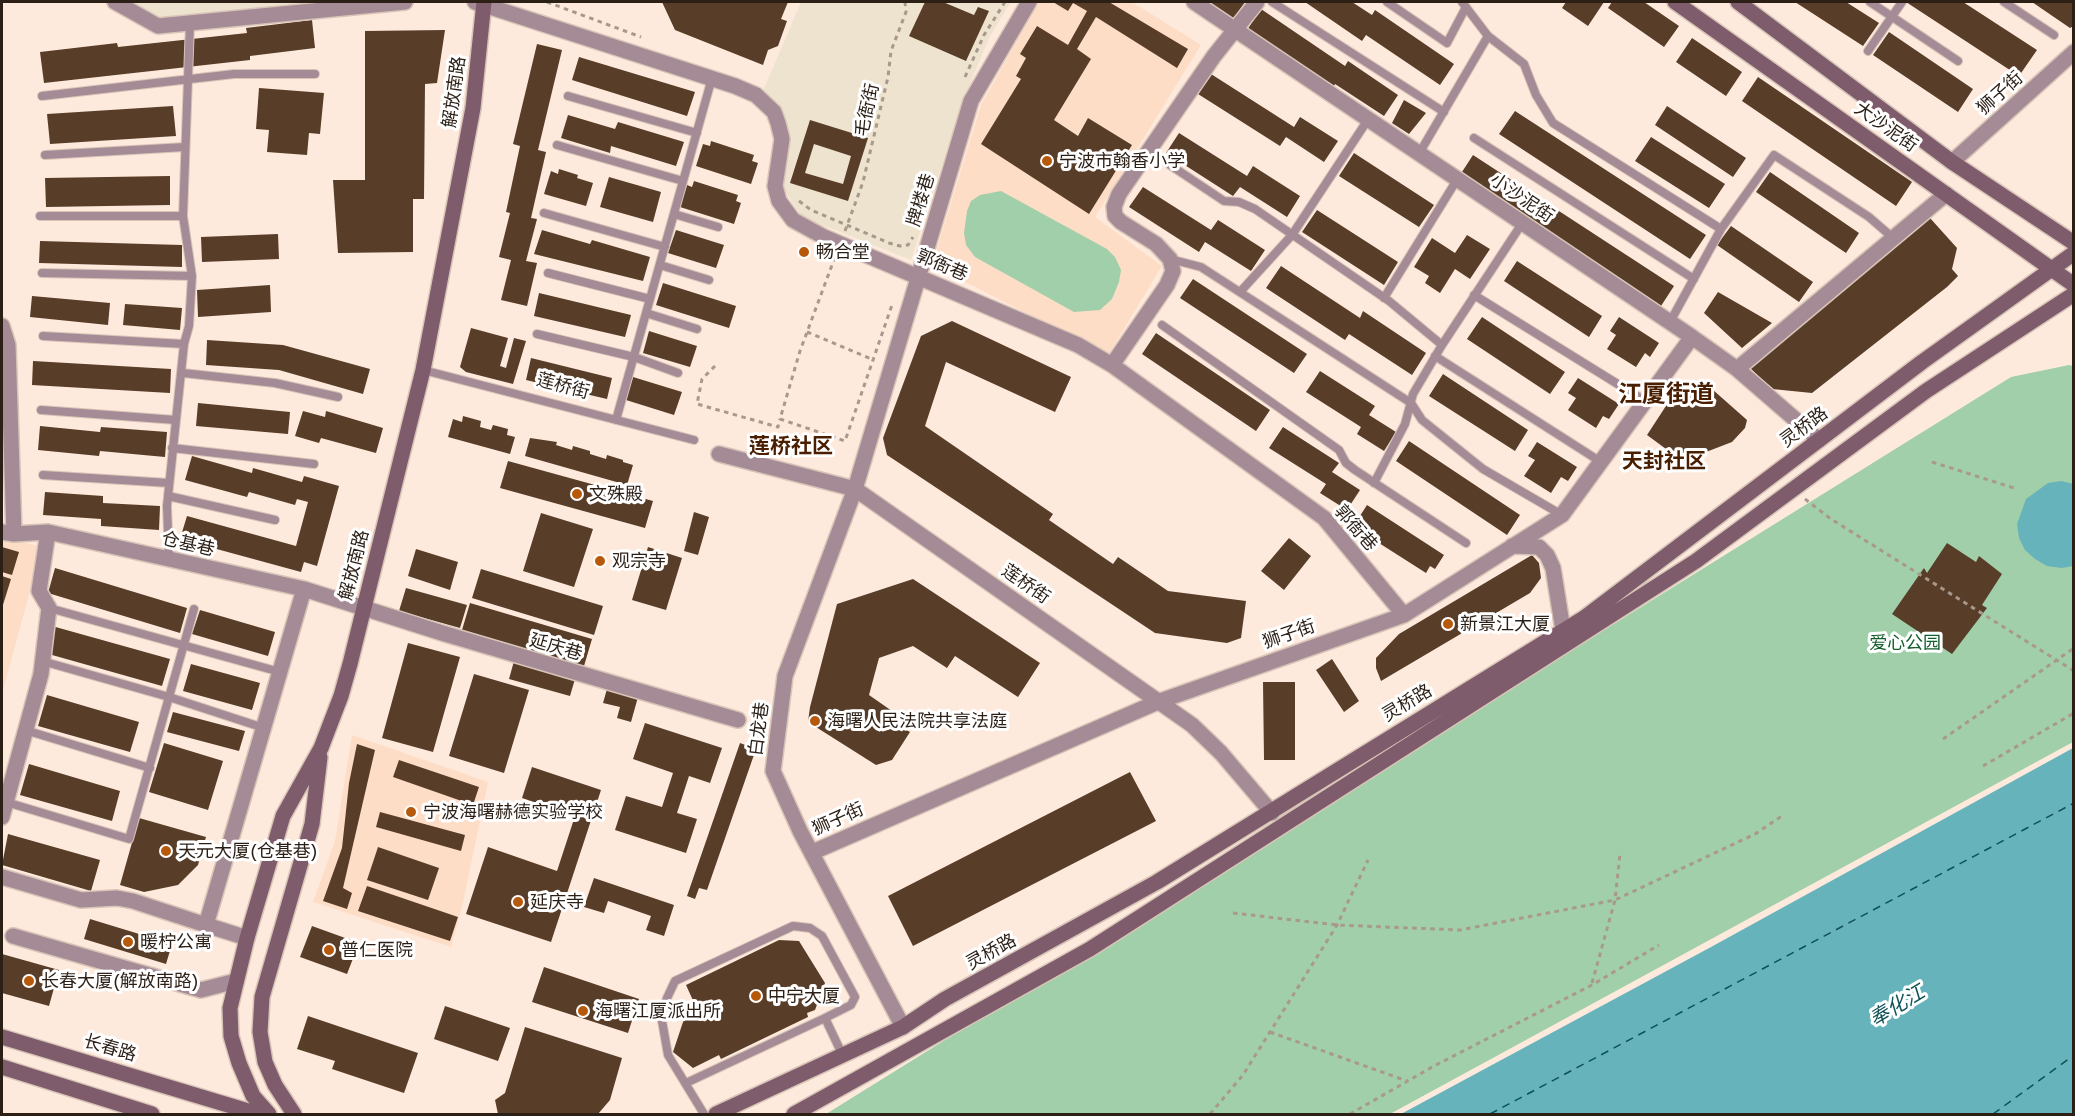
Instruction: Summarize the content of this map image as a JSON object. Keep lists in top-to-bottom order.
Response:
{
  "streets": {
    "main road": [
      "解放南路",
      "大沙泥街",
      "灵桥路",
      "长春路"
    ],
    "street": [
      "狮子街",
      "小沙泥街",
      "牌楼巷",
      "郭衙巷",
      "莲桥街",
      "仓基巷",
      "延庆巷",
      "白龙巷"
    ],
    "path": ["毛衙街"]
  },
  "crossings": [
    ["解放南路", "郭衙巷"],
    ["解放南路", "莲桥街"],
    ["解放南路", "仓基巷"],
    ["解放南路", "延庆巷"],
    ["狮子街", "大沙泥街"],
    ["狮子街", "小沙泥街"],
    ["狮子街", "郭衙巷"],
    ["狮子街", "莲桥街"],
    ["狮子街", "白龙巷"],
    ["毛衙街", "郭衙巷"],
    ["大沙泥街", "灵桥路"],
    ["小沙泥街", "灵桥路"],
    ["牌楼巷", "郭衙巷"],
    ["牌楼巷", "莲桥街"],
    ["牌楼巷", "白龙巷"],
    ["莲桥街", "灵桥路"],
    ["莲桥街", "白龙巷"],
    ["灵桥路", "白龙巷"],
    ["仓基巷", "延庆巷"]
  ],
  "districts": ["江厦街道", "莲桥社区", "天封社区"],
  "water": ["奉化江"],
  "parks": ["爱心公园"],
  "places": [
    "宁波市翰香小学",
    "畅合堂",
    "文殊殿",
    "观宗寺",
    "新景江大厦",
    "海曙人民法院共享法庭",
    "宁波海曙赫德实验学校",
    "天元大厦(仓基巷)",
    "延庆寺",
    "暖柠公寓",
    "普仁医院",
    "长春大厦(解放南路)",
    "中宁大厦",
    "海曙江厦派出所"
  ]
}
